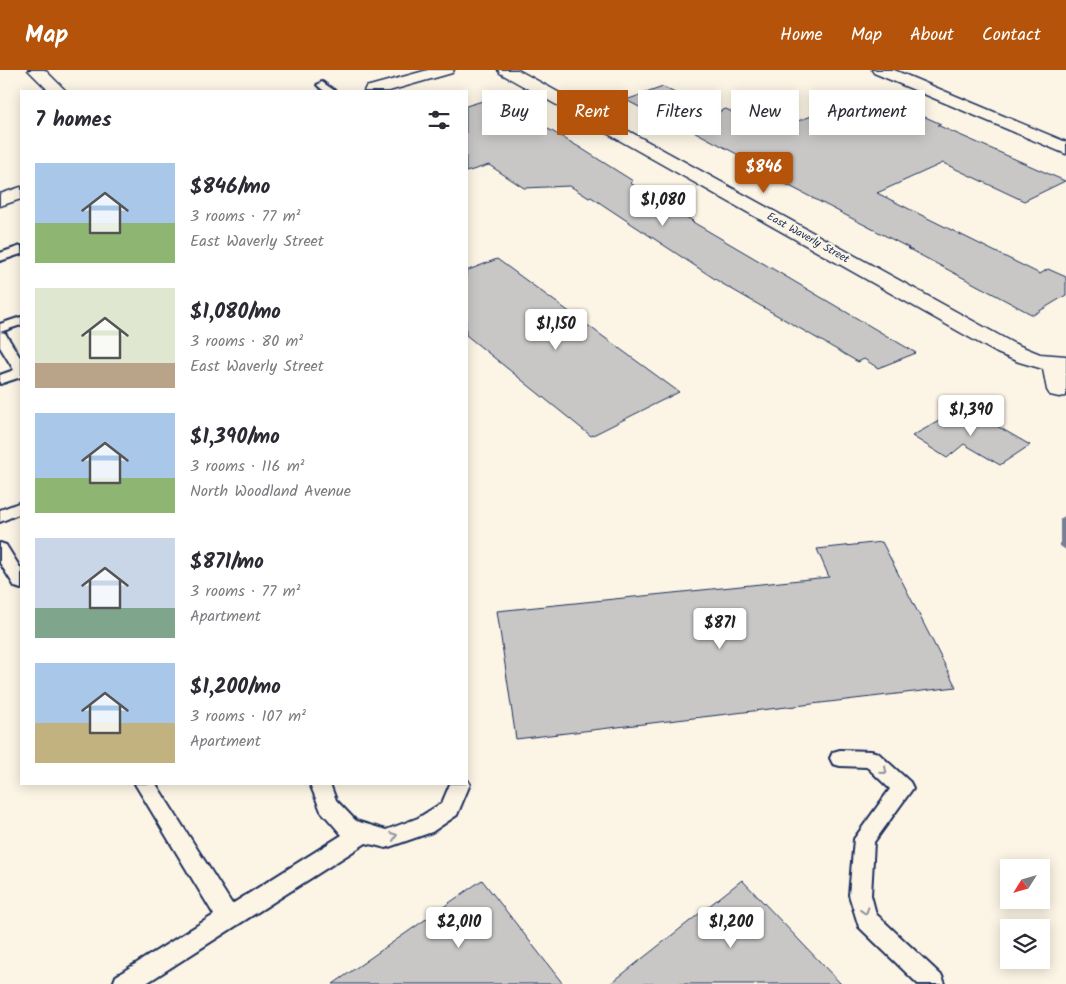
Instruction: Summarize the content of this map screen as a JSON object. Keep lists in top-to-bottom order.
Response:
{
  "streets": {
    "street": ["East Waverly Street"]
  },
  "north": "bottom left",
  "page": {
    "header": "Map",
    "nav": [
      "Home",
      "Map",
      "About",
      "Contact"
    ],
    "chip": [
      "Buy",
      "Rent",
      "Filters",
      "New",
      "Apartment"
    ],
    "heading": "7 homes",
    "list": [
      {
        "name": "$846/mo",
        "note": "3 rooms · 77 m² · East Waverly Street"
      },
      {
        "name": "$1,080/mo",
        "note": "3 rooms · 80 m² · East Waverly Street"
      },
      {
        "name": "$1,390/mo",
        "note": "3 rooms · 116 m² · North Woodland Avenue"
      },
      {
        "name": "$871/mo",
        "note": "3 rooms · 77 m² · Apartment"
      },
      {
        "name": "$1,200/mo",
        "note": "3 rooms · 107 m² · Apartment"
      }
    ],
    "price": [
      "$846",
      "$1,080",
      "$1,150",
      "$1,390",
      "$871",
      "$2,010",
      "$1,200"
    ]
  }
}
